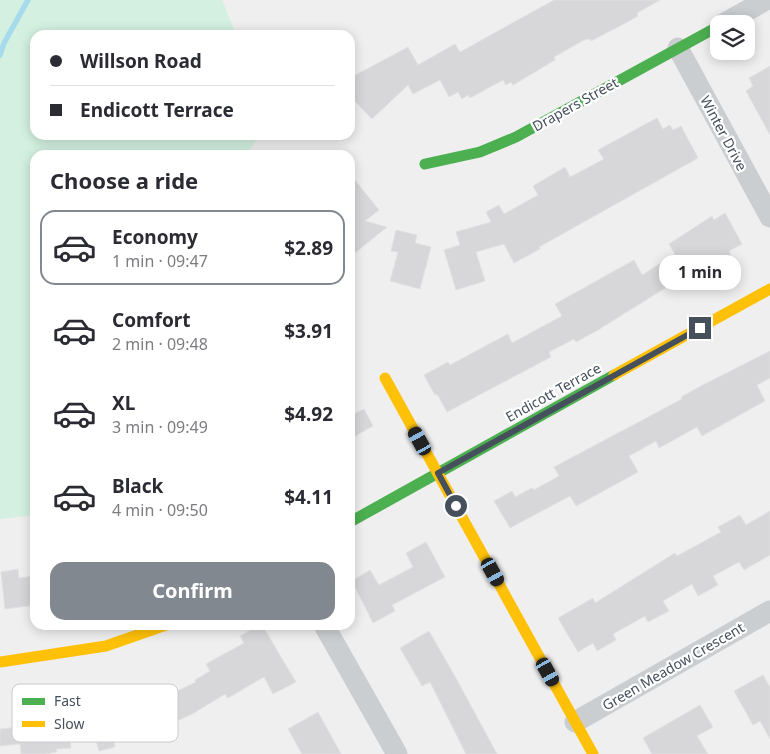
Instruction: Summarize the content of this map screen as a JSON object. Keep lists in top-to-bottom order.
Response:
{
  "streets": {
    "street": [
      "Drapers Street",
      "Winter Drive",
      "Endicott Terrace",
      "Green Meadow Crescent"
    ]
  },
  "crossings": [
    ["Drapers Street", "Winter Drive"]
  ],
  "legend": ["Fast", "Slow"],
  "page": {
    "banner": ["Willson Road", "Endicott Terrace"],
    "heading": "Choose a ride",
    "list": [
      {
        "name": "Economy",
        "note": "1 min · 09:47",
        "value": "$2.89"
      },
      {
        "name": "Comfort",
        "note": "2 min · 09:48",
        "value": "$3.91"
      },
      {
        "name": "XL",
        "note": "3 min · 09:49",
        "value": "$4.92"
      },
      {
        "name": "Black",
        "note": "4 min · 09:50",
        "value": "$4.11"
      }
    ],
    "bubble": "1 min",
    "buttons": "Confirm"
  }
}
